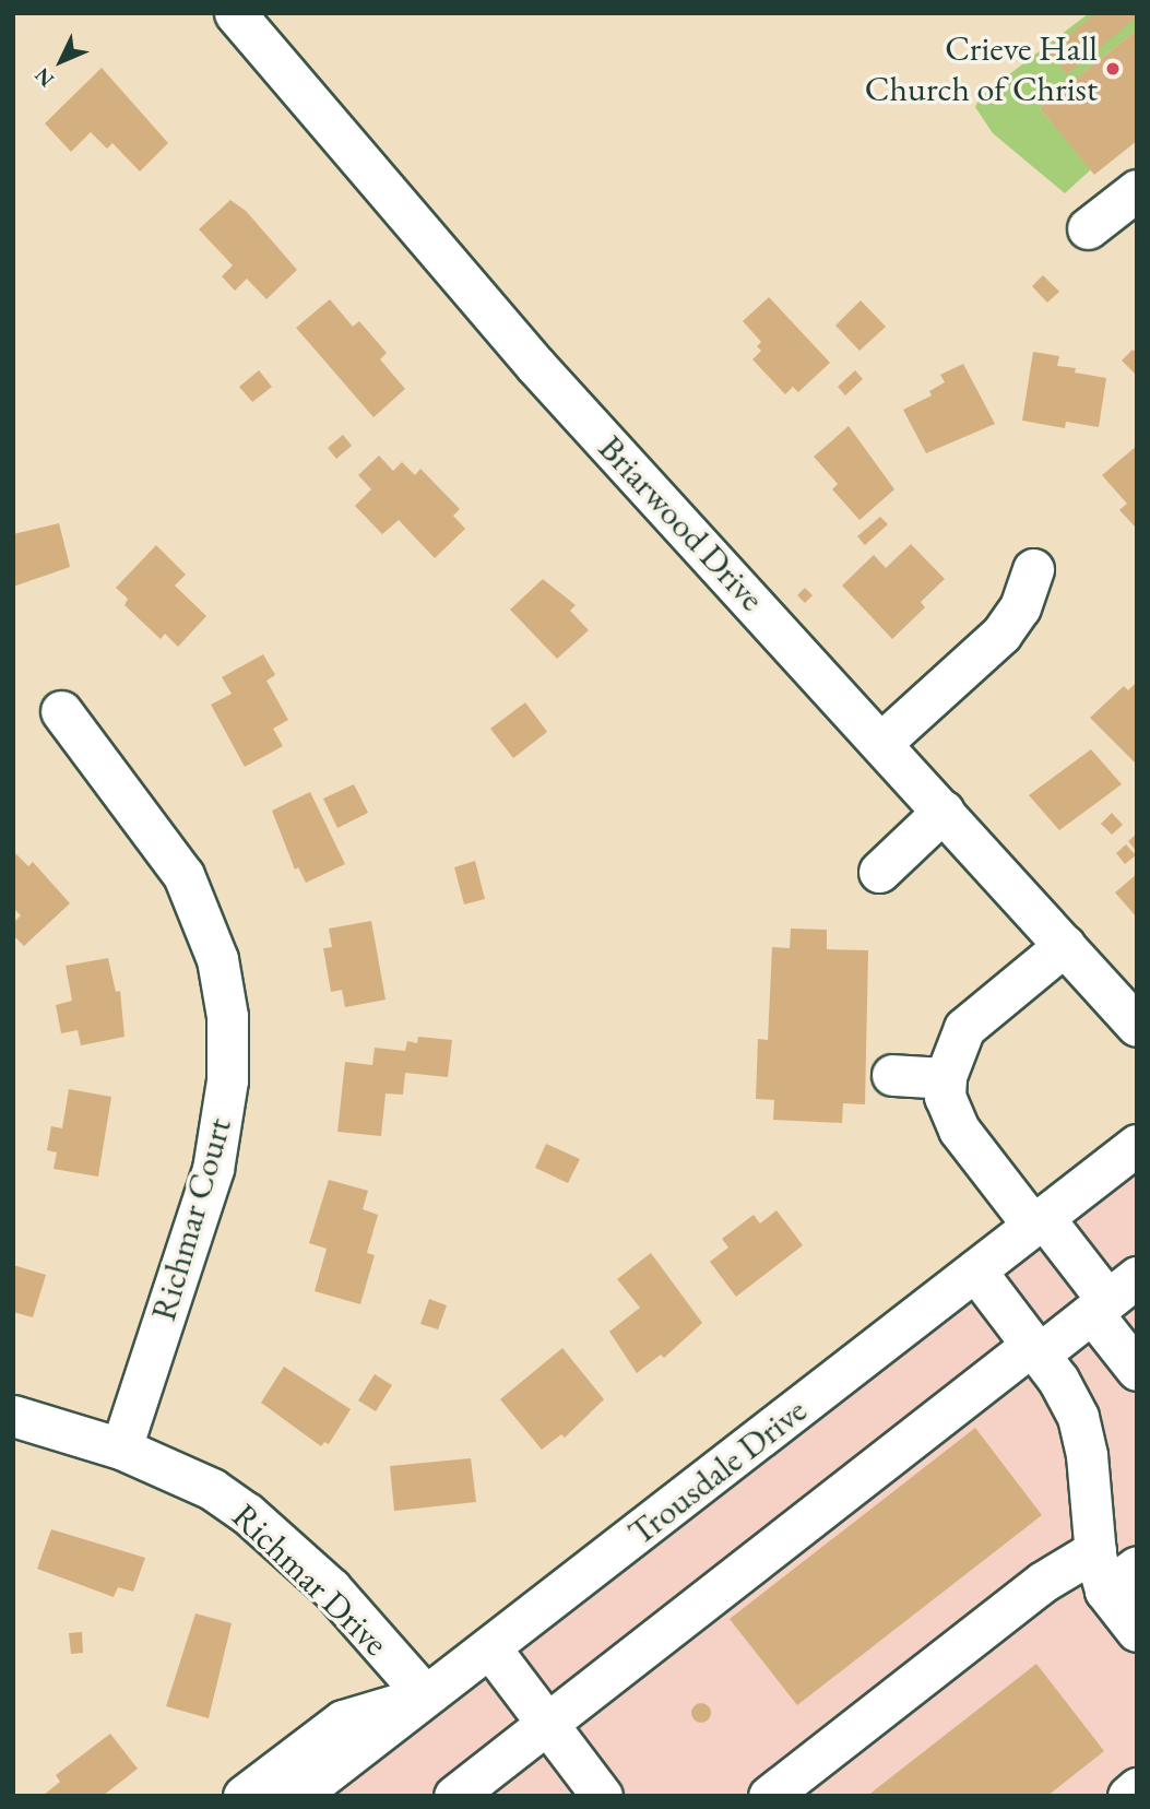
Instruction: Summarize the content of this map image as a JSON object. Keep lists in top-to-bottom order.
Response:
{
  "streets": {
    "street": [
      "Briarwood Drive",
      "Richmar Court",
      "Trousdale Drive",
      "Richmar Drive"
    ]
  },
  "crossings": [
    ["Richmar Court", "Richmar Drive"],
    ["Trousdale Drive", "Richmar Drive"]
  ],
  "places": ["Crieve Hall Church of Christ"],
  "north": "bottom left"
}
